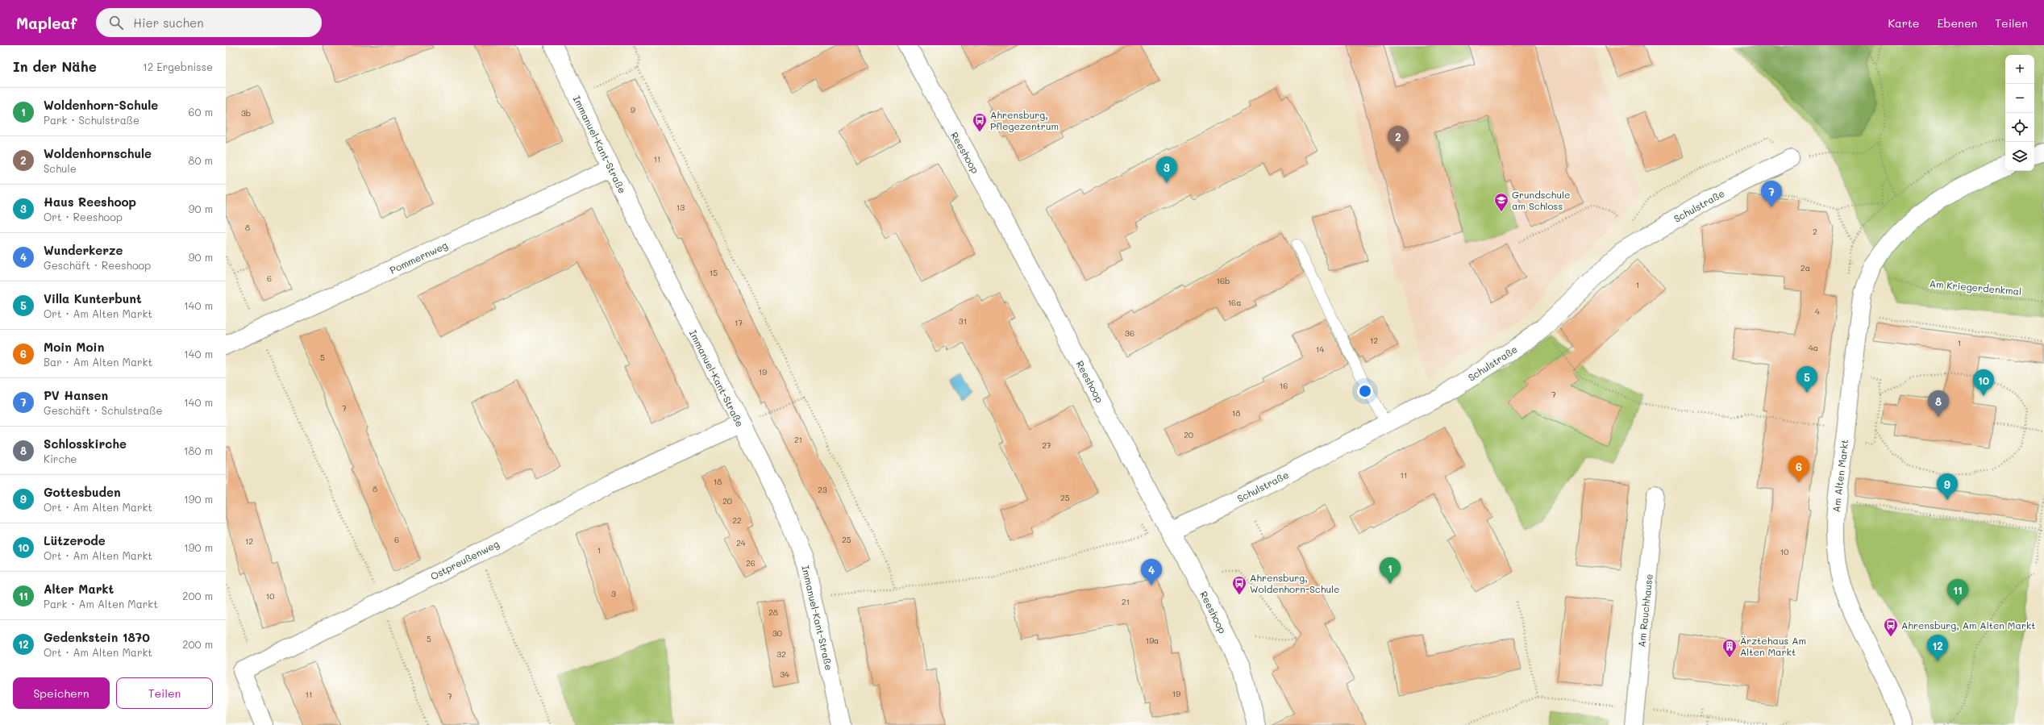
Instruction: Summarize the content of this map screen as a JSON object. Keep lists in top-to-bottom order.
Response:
{
  "streets": {
    "street": [
      "Immanuel-Kant-Straße",
      "Reeshoop",
      "Schulstraße",
      "Pommernweg",
      "Am Alten Markt",
      "Ostpreußenweg",
      "Am Rauchhause"
    ],
    "path": ["Am Kriegerdenkmal"]
  },
  "crossings": [
    ["Immanuel-Kant-Straße", "Pommernweg"],
    ["Immanuel-Kant-Straße", "Ostpreußenweg"],
    ["Reeshoop", "Schulstraße"],
    ["Am Kriegerdenkmal", "Am Alten Markt"]
  ],
  "places": {
    "bus stop": ["Ahrensburg, Pflegezentrum", "Ahrensburg, Woldenhorn-Schule", "Ahrensburg, Am Alten Markt"],
    "school or university": ["Grundschule am Schloss"],
    "building": ["Ärztehaus Am Alten Markt"]
  },
  "house_numbers": [
    "9",
    "3b",
    "11",
    "13",
    "8",
    "2",
    "2a",
    "15",
    "6",
    "16b",
    "1",
    "16a",
    "4",
    "31",
    "17",
    "36",
    "12",
    "1",
    "4a",
    "14",
    "5",
    "19",
    "16",
    "7",
    "7",
    "18",
    "20",
    "21",
    "27",
    "11",
    "18",
    "8",
    "23",
    "25",
    "20",
    "22",
    "6",
    "25",
    "12",
    "24",
    "1",
    "10",
    "26",
    "3",
    "10",
    "21",
    "28",
    "30",
    "5",
    "19a",
    "32",
    "34",
    "19",
    "11",
    "7"
  ],
  "page": {
    "header": "Mapleaf",
    "search": "Hier suchen",
    "nav": ["Karte", "Ebenen", "Teilen"],
    "heading": ["In der Nähe", "12 Ergebnisse"],
    "map_buttons": ["+", "−"],
    "list": [
      {
        "mark": "1",
        "name": "Woldenhorn-Schule",
        "note": "Park · Schulstraße",
        "value": "60 m"
      },
      {
        "mark": "2",
        "name": "Woldenhornschule",
        "note": "Schule",
        "value": "80 m"
      },
      {
        "mark": "3",
        "name": "Haus Reeshoop",
        "note": "Ort · Reeshoop",
        "value": "90 m"
      },
      {
        "mark": "4",
        "name": "Wunderkerze",
        "note": "Geschäft · Reeshoop",
        "value": "90 m"
      },
      {
        "mark": "5",
        "name": "Villa Kunterbunt",
        "note": "Ort · Am Alten Markt",
        "value": "140 m"
      },
      {
        "mark": "6",
        "name": "Moin Moin",
        "note": "Bar · Am Alten Markt",
        "value": "140 m"
      },
      {
        "mark": "7",
        "name": "PV Hansen",
        "note": "Geschäft · Schulstraße",
        "value": "140 m"
      },
      {
        "mark": "8",
        "name": "Schlosskirche",
        "note": "Kirche",
        "value": "180 m"
      },
      {
        "mark": "9",
        "name": "Gottesbuden",
        "note": "Ort · Am Alten Markt",
        "value": "190 m"
      },
      {
        "mark": "10",
        "name": "Lützerode",
        "note": "Ort · Am Alten Markt",
        "value": "190 m"
      },
      {
        "mark": "11",
        "name": "Alter Markt",
        "note": "Park · Am Alten Markt",
        "value": "200 m"
      },
      {
        "mark": "12",
        "name": "Gedenkstein 1870",
        "note": "Ort · Am Alten Markt",
        "value": "200 m"
      }
    ],
    "pins": [
      "2",
      "3",
      "7",
      "5",
      "10",
      "8",
      "6",
      "9",
      "1",
      "4",
      "11",
      "12"
    ],
    "buttons": ["Speichern", "Teilen"]
  }
}
